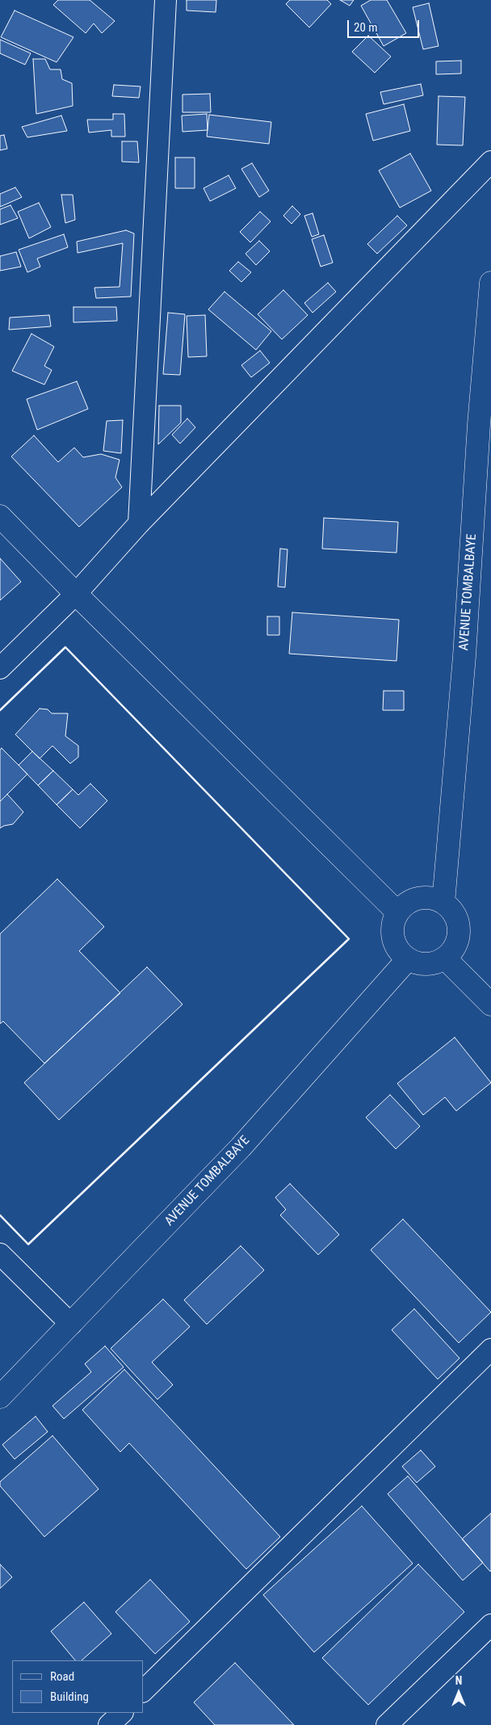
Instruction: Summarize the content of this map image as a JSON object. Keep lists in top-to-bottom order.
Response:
{
  "streets": {
    "main road": ["AVENUE TOMBALBAYE"]
  },
  "legend": ["Road", "Building"],
  "scale_bar": "20 m",
  "north": "top"
}
